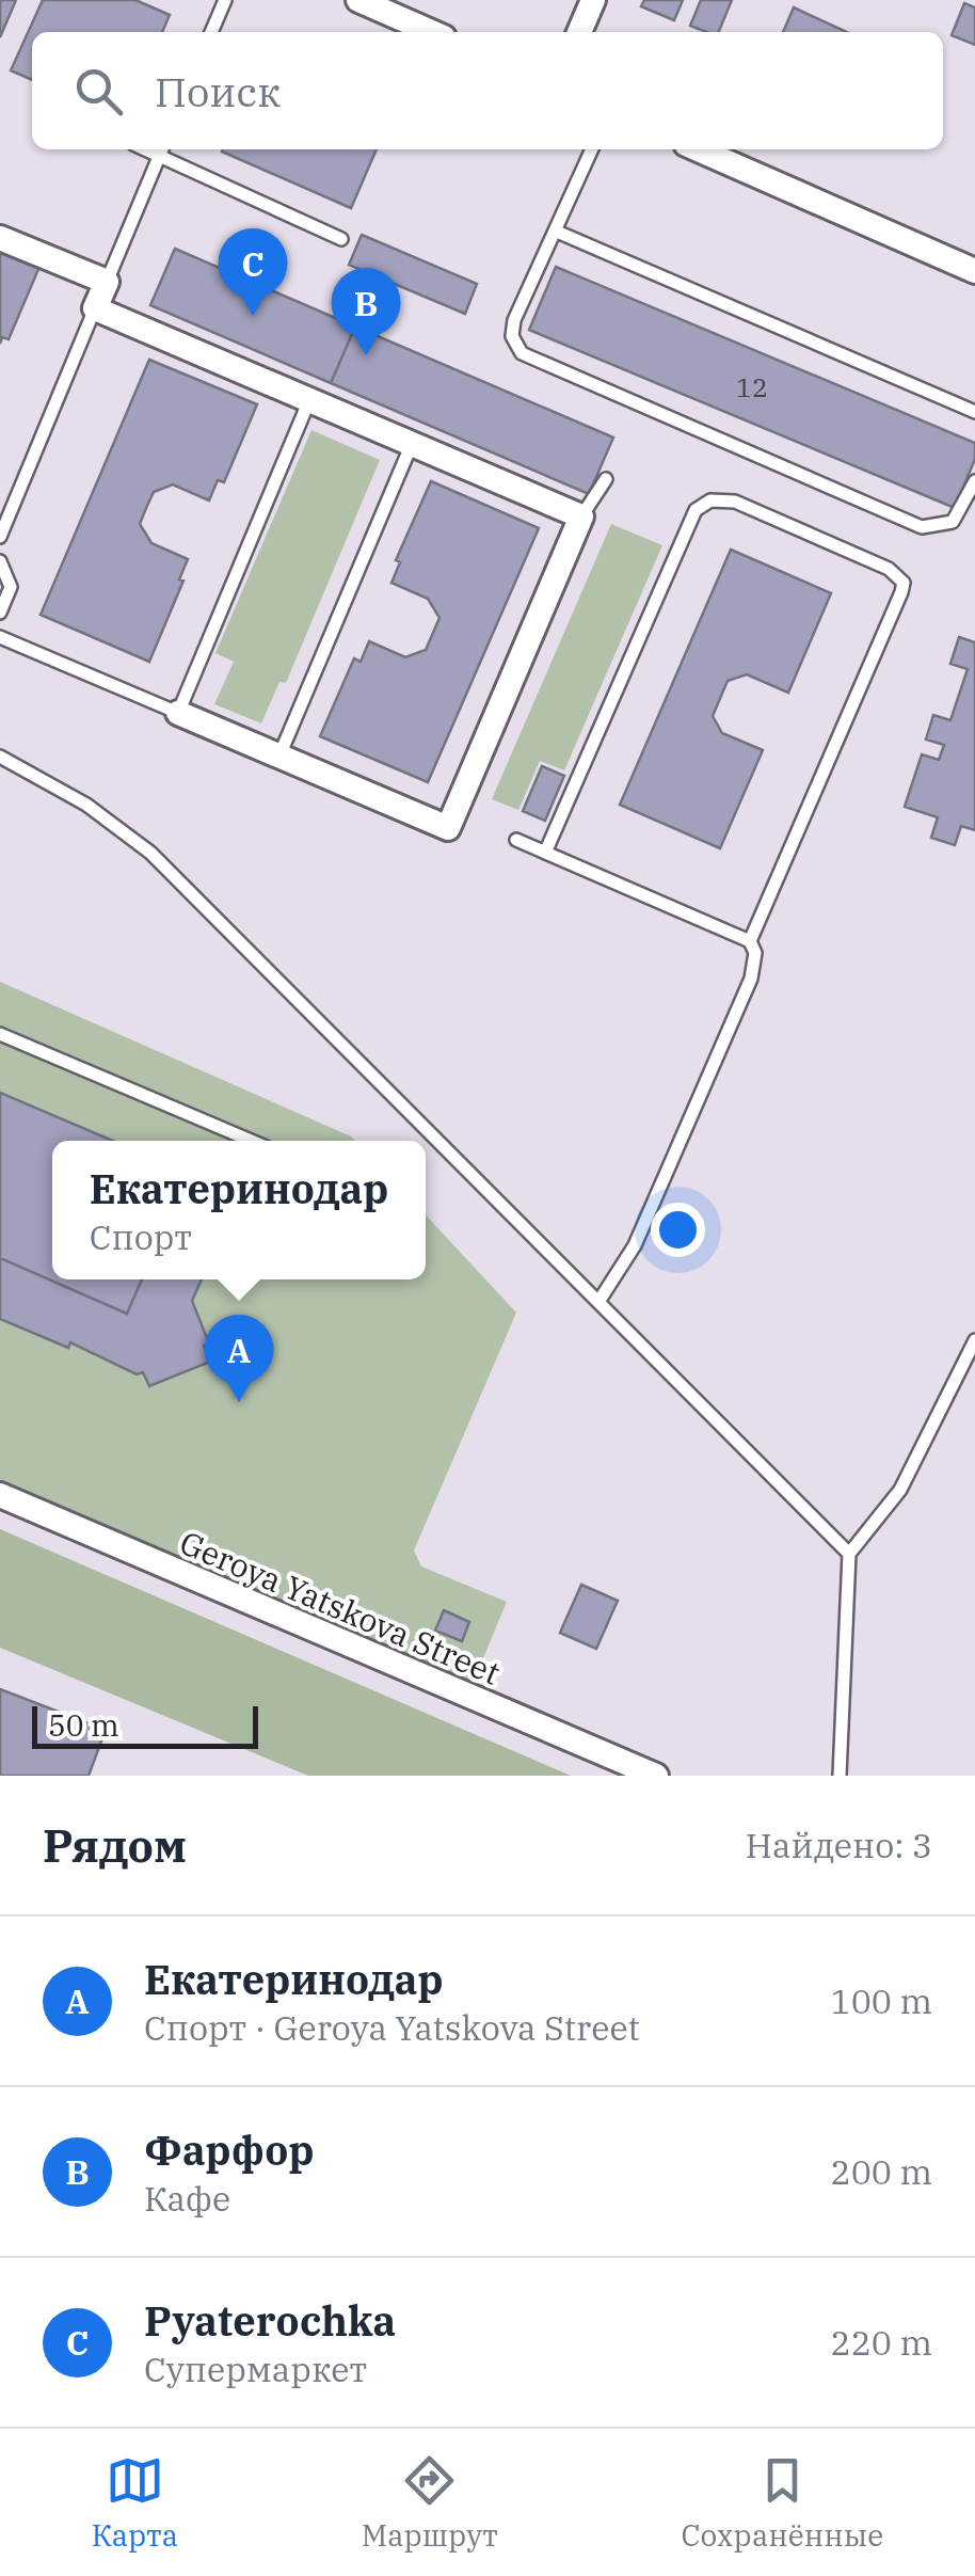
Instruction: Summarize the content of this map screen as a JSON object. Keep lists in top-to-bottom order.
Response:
{
  "streets": {
    "street": ["Geroya Yatskova Street"]
  },
  "house_numbers": ["12"],
  "scale_bar": "50 m",
  "page": {
    "search": "Поиск",
    "pins": ["C", "B", "A"],
    "popup": ["Екатеринодар", "Спорт"],
    "scale": "50 m",
    "heading": ["Рядом", "Найдено: 3"],
    "list": [
      {
        "mark": "A",
        "name": "Екатеринодар",
        "note": "Спорт · Geroya Yatskova Street",
        "value": "100 m"
      },
      {
        "mark": "B",
        "name": "Фарфор",
        "note": "Кафе",
        "value": "200 m"
      },
      {
        "mark": "C",
        "name": "Pyaterochka",
        "note": "Супермаркет",
        "value": "220 m"
      }
    ],
    "nav": ["Карта", "Маршрут", "Сохранённые"]
  }
}
